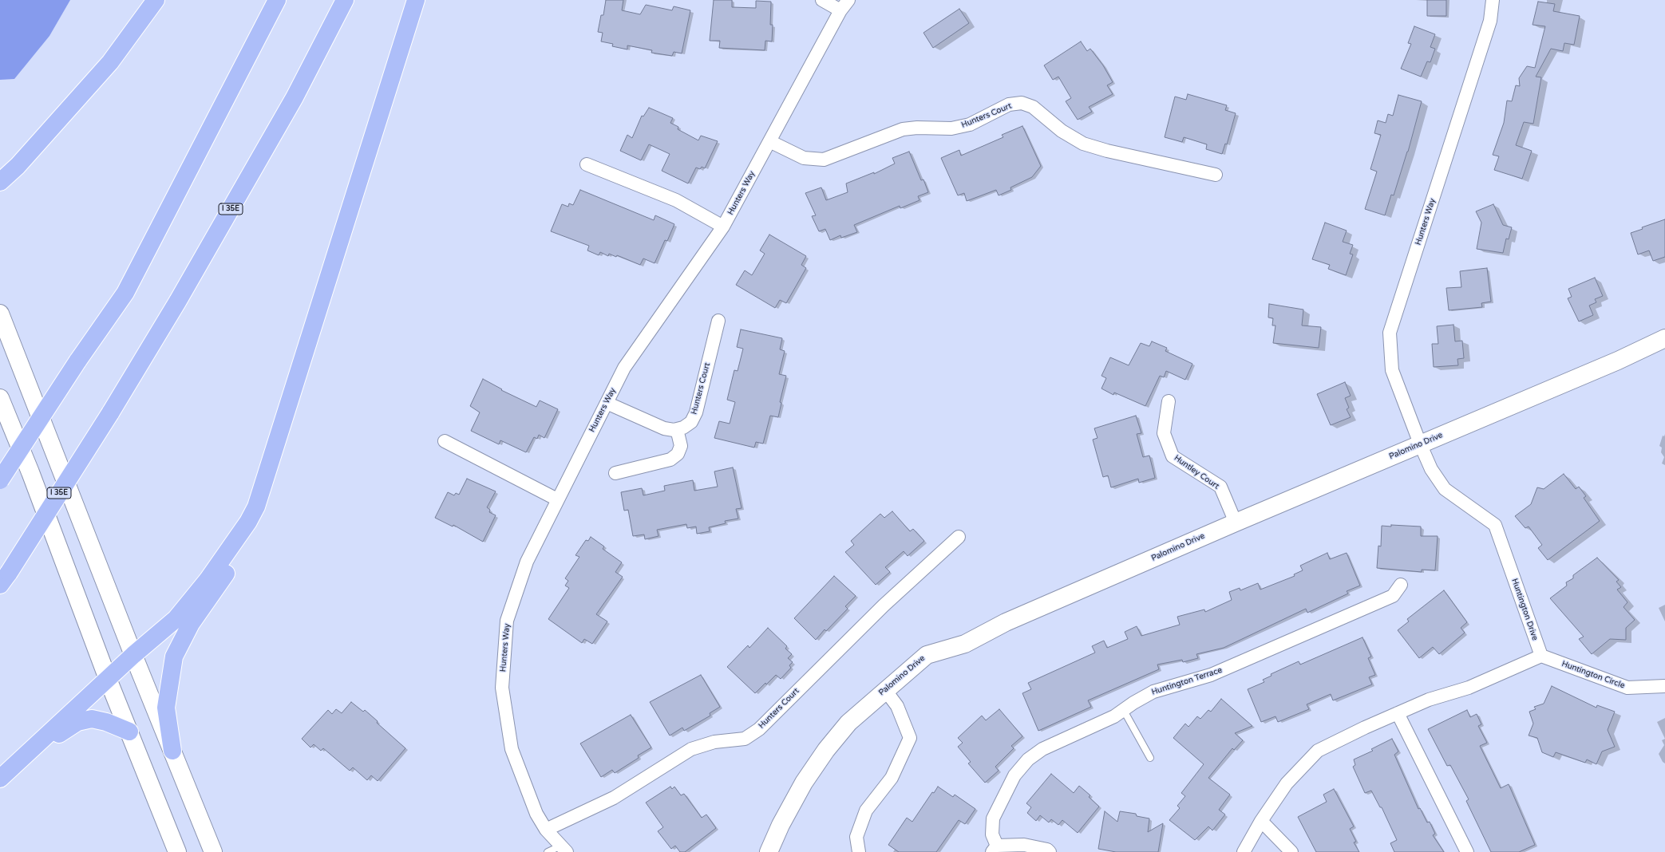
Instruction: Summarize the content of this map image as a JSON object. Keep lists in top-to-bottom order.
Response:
{
  "streets": {
    "highway": ["I 35E"],
    "street": [
      "Hunters Court",
      "Hunters Way",
      "Palomino Drive",
      "Huntley Court",
      "Huntington Drive",
      "Huntington Circle",
      "Huntington Terrace"
    ]
  },
  "crossings": [
    ["Hunters Court", "Hunters Way"],
    ["Hunters Way", "Palomino Drive"],
    ["Hunters Way", "Huntington Drive"],
    ["Palomino Drive", "Huntley Court"],
    ["Palomino Drive", "Huntington Drive"],
    ["Huntington Drive", "Huntington Circle"]
  ]
}
